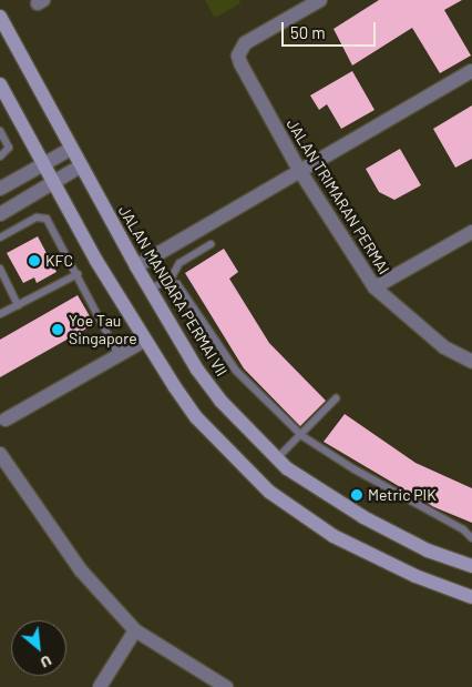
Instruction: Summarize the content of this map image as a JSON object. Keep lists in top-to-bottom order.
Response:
{
  "streets": {
    "main road": ["JALAN MANDARA PERMAI VII"],
    "street": ["JALAN TRIMARAN PERMAI"]
  },
  "places": ["KFC", "Yoe Tau Singapore", "Metric PIK"],
  "scale_bar": "50 m",
  "north": "bottom right"
}
